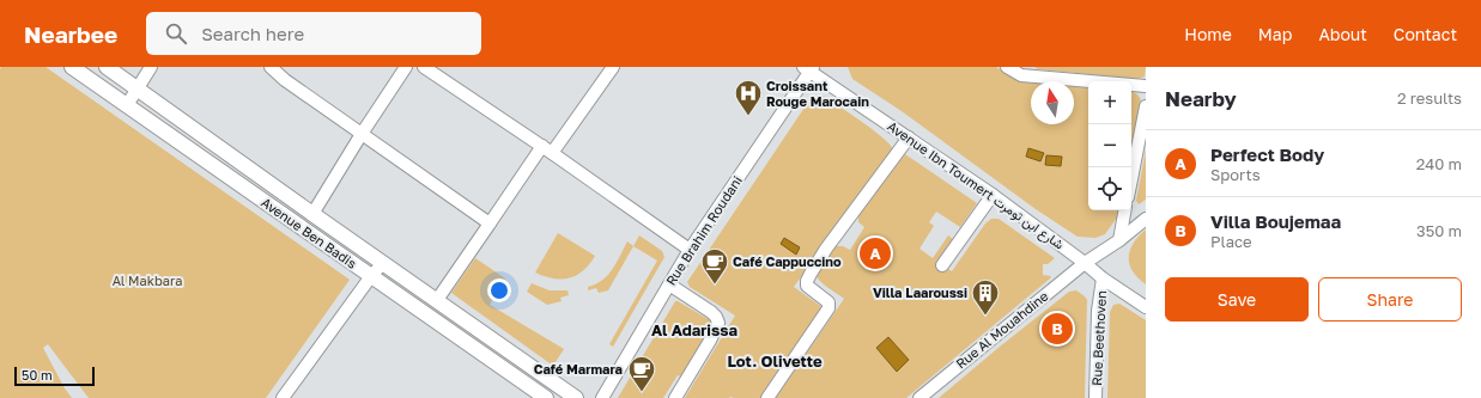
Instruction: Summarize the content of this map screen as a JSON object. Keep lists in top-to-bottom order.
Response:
{
  "streets": {
    "main road": ["Avenue Ben Badis"],
    "street": [
      "Avenue Ibn Toumert شارع ابن تومرت",
      "Rue Brahim Roudani",
      "Rue Al Mouahdine",
      "Rue Beethoven"
    ]
  },
  "crossings": [
    ["Avenue Ibn Toumert شارع ابن تومرت", "Rue Brahim Roudani"],
    ["Avenue Ibn Toumert شارع ابن تومرت", "Rue Al Mouahdine"],
    ["Avenue Ibn Toumert شارع ابن تومرت", "Rue Beethoven"]
  ],
  "districts": ["Al Adarissa", "Lot. Olivette"],
  "parks": ["Al Makbara"],
  "places": {
    "hospital": ["Croissant Rouge Marocain"],
    "cafe": ["Café Cappuccino", "Café Marmara"],
    "building": ["Villa Laaroussi"]
  },
  "scale_bar": "50 m",
  "north": "top",
  "page": {
    "header": "Nearbee",
    "search": "Search here",
    "nav": [
      "Home",
      "Map",
      "About",
      "Contact"
    ],
    "heading": ["Nearby", "2 results"],
    "map_buttons": ["+", "−"],
    "list": [
      {
        "mark": "A",
        "name": "Perfect Body",
        "note": "Sports",
        "value": "240 m"
      },
      {
        "mark": "B",
        "name": "Villa Boujemaa",
        "note": "Place",
        "value": "350 m"
      }
    ],
    "pins": ["A", "B"],
    "buttons": ["Save", "Share"],
    "scale": "50 m"
  }
}
